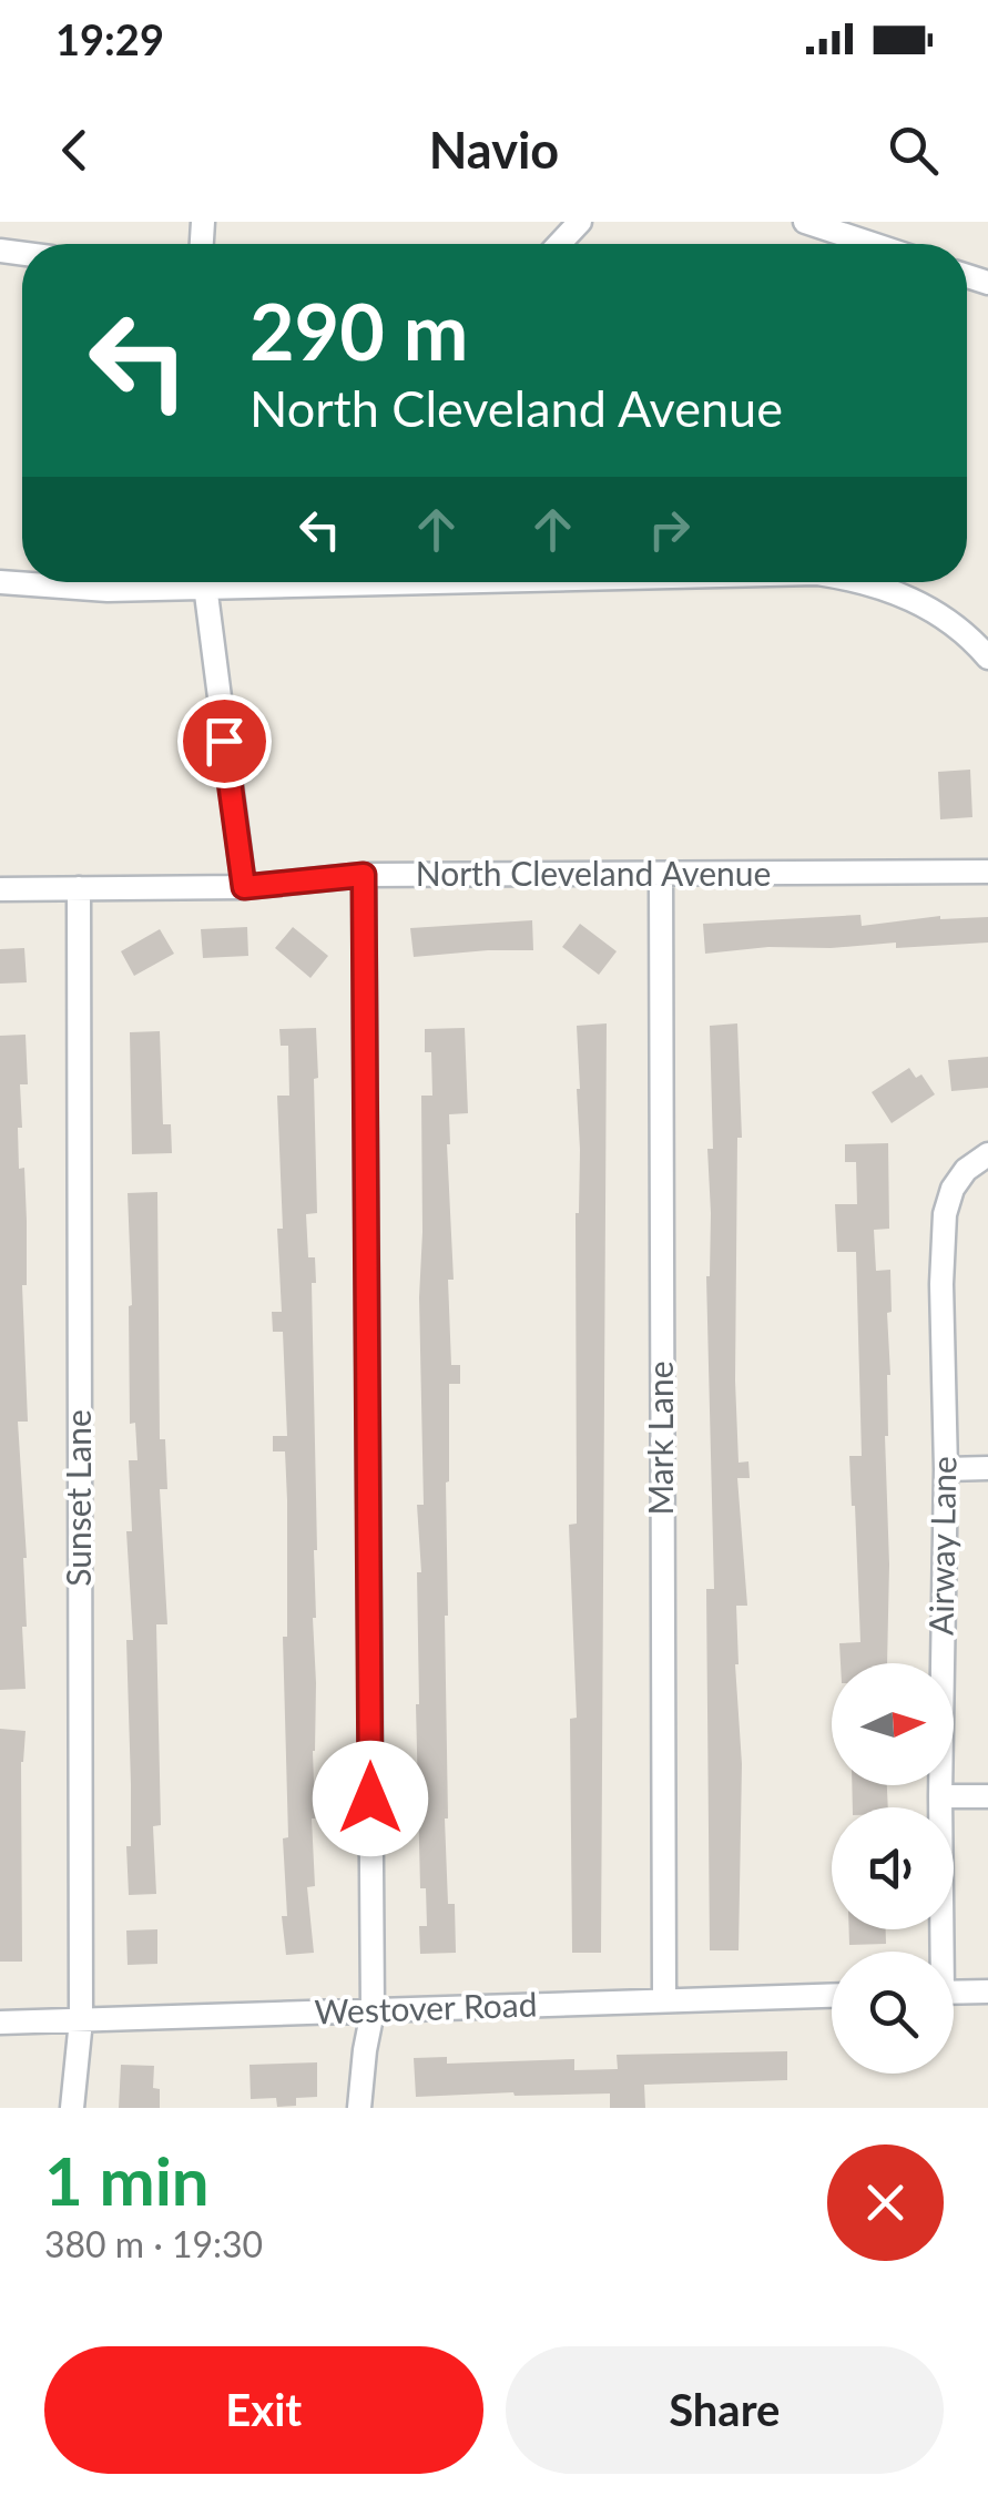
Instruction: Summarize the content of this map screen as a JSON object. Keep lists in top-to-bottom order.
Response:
{
  "streets": {
    "street": [
      "North Cleveland Avenue",
      "Mark Lane",
      "Sunset Lane",
      "Airway Lane",
      "Westover Road"
    ]
  },
  "crossings": [
    ["North Cleveland Avenue", "Mark Lane"],
    ["North Cleveland Avenue", "Sunset Lane"],
    ["Mark Lane", "Westover Road"],
    ["Sunset Lane", "Westover Road"]
  ],
  "north": "right",
  "page": {
    "status": "19:29",
    "header": "Navio",
    "turn": ["290 m", "North Cleveland Avenue"],
    "heading": ["1 min", "380 m · 19:30"],
    "buttons": ["Exit", "Share"]
  }
}
